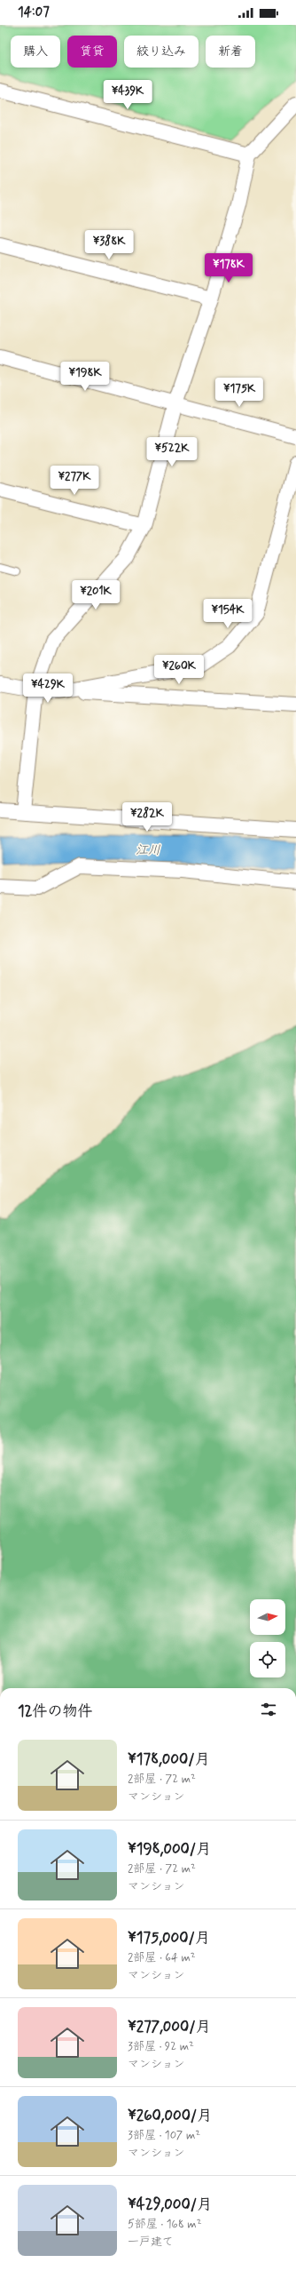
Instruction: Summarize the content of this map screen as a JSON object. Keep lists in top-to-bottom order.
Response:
{
  "water": ["江川"],
  "north": "right",
  "page": {
    "status": "14:07",
    "chip": [
      "購入",
      "賃貸",
      "絞り込み",
      "新着"
    ],
    "price": [
      "¥439K",
      "¥388K",
      "¥178K",
      "¥198K",
      "¥175K",
      "¥522K",
      "¥277K",
      "¥201K",
      "¥154K",
      "¥260K",
      "¥429K",
      "¥282K"
    ],
    "heading": "12件の物件",
    "list": [
      {
        "name": "¥178,000/月",
        "note": "2部屋 · 72 m² · マンション"
      },
      {
        "name": "¥198,000/月",
        "note": "2部屋 · 72 m² · マンション"
      },
      {
        "name": "¥175,000/月",
        "note": "2部屋 · 64 m² · マンション"
      },
      {
        "name": "¥277,000/月",
        "note": "3部屋 · 92 m² · マンション"
      },
      {
        "name": "¥260,000/月",
        "note": "3部屋 · 107 m² · マンション"
      },
      {
        "name": "¥429,000/月",
        "note": "5部屋 · 168 m² · 一戸建て"
      }
    ]
  }
}
